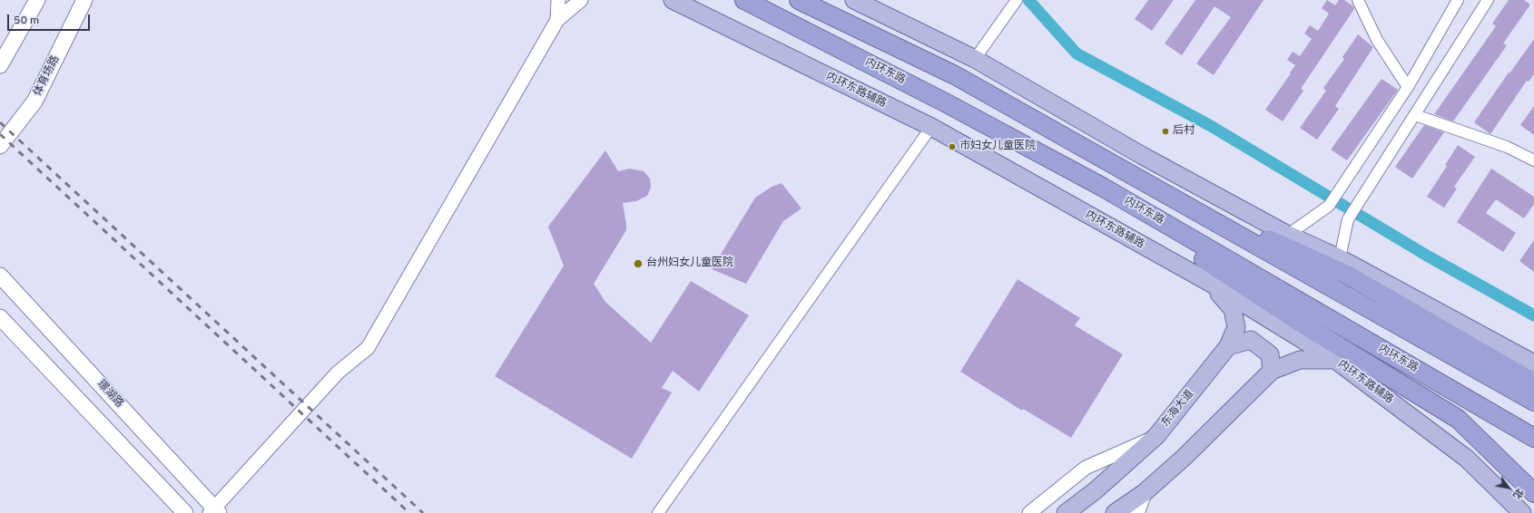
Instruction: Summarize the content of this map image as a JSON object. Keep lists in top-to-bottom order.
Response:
{
  "streets": {
    "highway": ["内环东路"],
    "main road": [
      "体育场路",
      "内环东路辅路",
      "璟湖路",
      "东海大道"
    ]
  },
  "crossings": [
    ["内环东路辅路", "东海大道"]
  ],
  "places": ["后村", "市妇女儿童医院", "台州妇女儿童医院"],
  "scale_bar": "50 m",
  "north": "bottom right"
}
